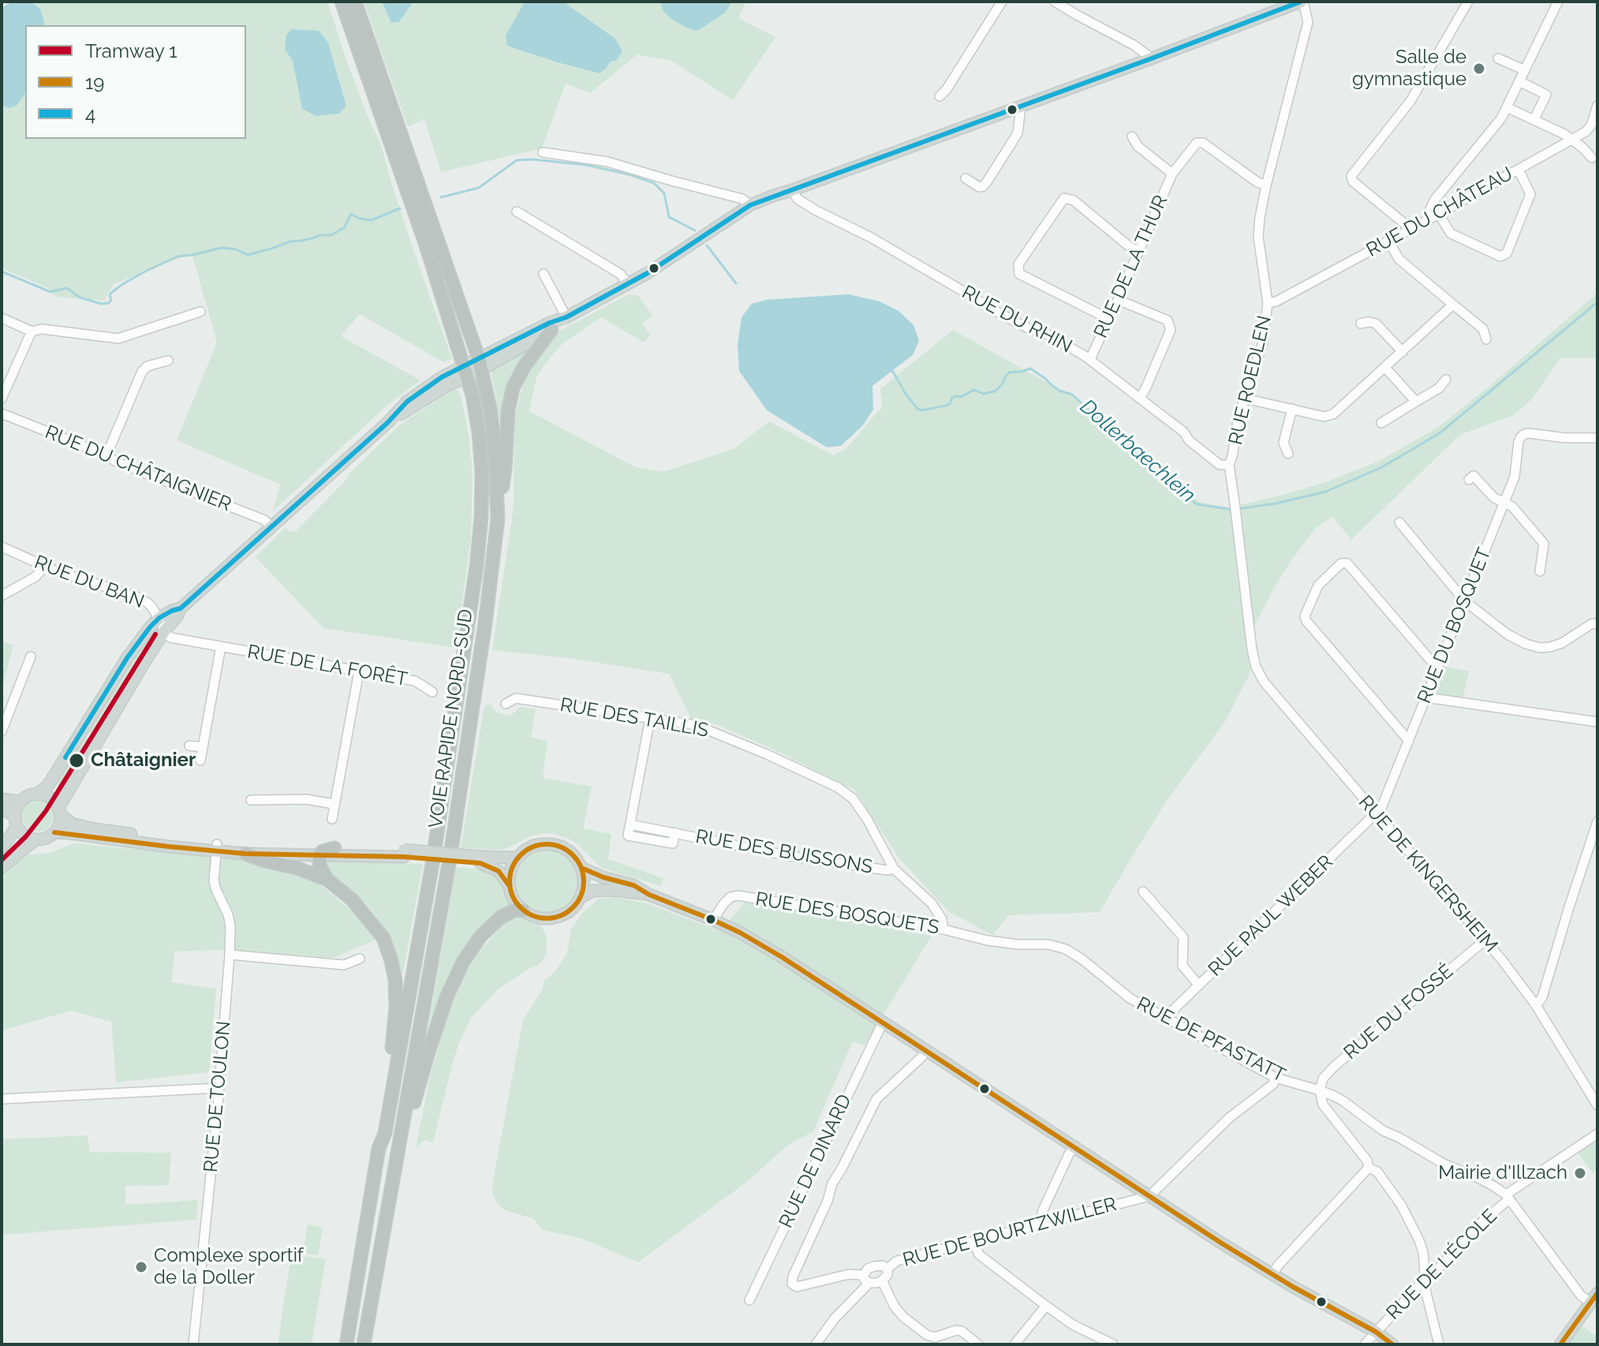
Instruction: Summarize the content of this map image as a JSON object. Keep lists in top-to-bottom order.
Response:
{
  "streets": {
    "highway": ["VOIE RAPIDE NORD-SUD"],
    "street": [
      "RUE DU CHÂTEAU",
      "RUE DE LA THUR",
      "RUE DU RHIN",
      "RUE ROEDLEN",
      "RUE DU CHÂTAIGNIER",
      "RUE DU BAN",
      "RUE DU BOSQUET",
      "RUE DE LA FORÊT",
      "RUE DES TAILLIS",
      "RUE DES BUISSONS",
      "RUE DE KINGERSHEIM",
      "RUE DES BOSQUETS",
      "RUE PAUL WEBER",
      "RUE DU FOSSÉ",
      "RUE DE PFASTATT",
      "RUE DE TOULON",
      "RUE DE DINARD",
      "RUE DE BOURTZWILLER",
      "RUE DE L'ÉCOLE"
    ]
  },
  "crossings": [
    ["RUE DU CHÂTEAU", "RUE ROEDLEN"],
    ["RUE DE LA THUR", "RUE DU RHIN"],
    ["RUE DE LA THUR", "RUE ROEDLEN"],
    ["RUE DU RHIN", "RUE ROEDLEN"],
    ["RUE ROEDLEN", "RUE DE KINGERSHEIM"],
    ["RUE DU BAN", "RUE DE LA FORÊT"],
    ["RUE DU BOSQUET", "RUE DE KINGERSHEIM"],
    ["RUE DU BOSQUET", "RUE PAUL WEBER"],
    ["RUE DES TAILLIS", "RUE DES BUISSONS"],
    ["RUE DES TAILLIS", "RUE DES BOSQUETS"],
    ["RUE DE KINGERSHEIM", "RUE PAUL WEBER"],
    ["RUE DE KINGERSHEIM", "RUE DU FOSSÉ"],
    ["RUE DES BOSQUETS", "RUE DE PFASTATT"],
    ["RUE PAUL WEBER", "RUE DE PFASTATT"],
    ["RUE DU FOSSÉ", "RUE DE PFASTATT"],
    ["RUE DE PFASTATT", "RUE DE L'ÉCOLE"]
  ],
  "water": ["Dollerbaechlein"],
  "places": [
    "Salle de gymnastique",
    "Châtaignier",
    "Mairie d'Illzach",
    "Complexe sportif de la Doller"
  ],
  "lines": ["transit line 4", "tram line 1", "transit line 19"],
  "legend": ["Tramway 1", "19", "4"]
}
